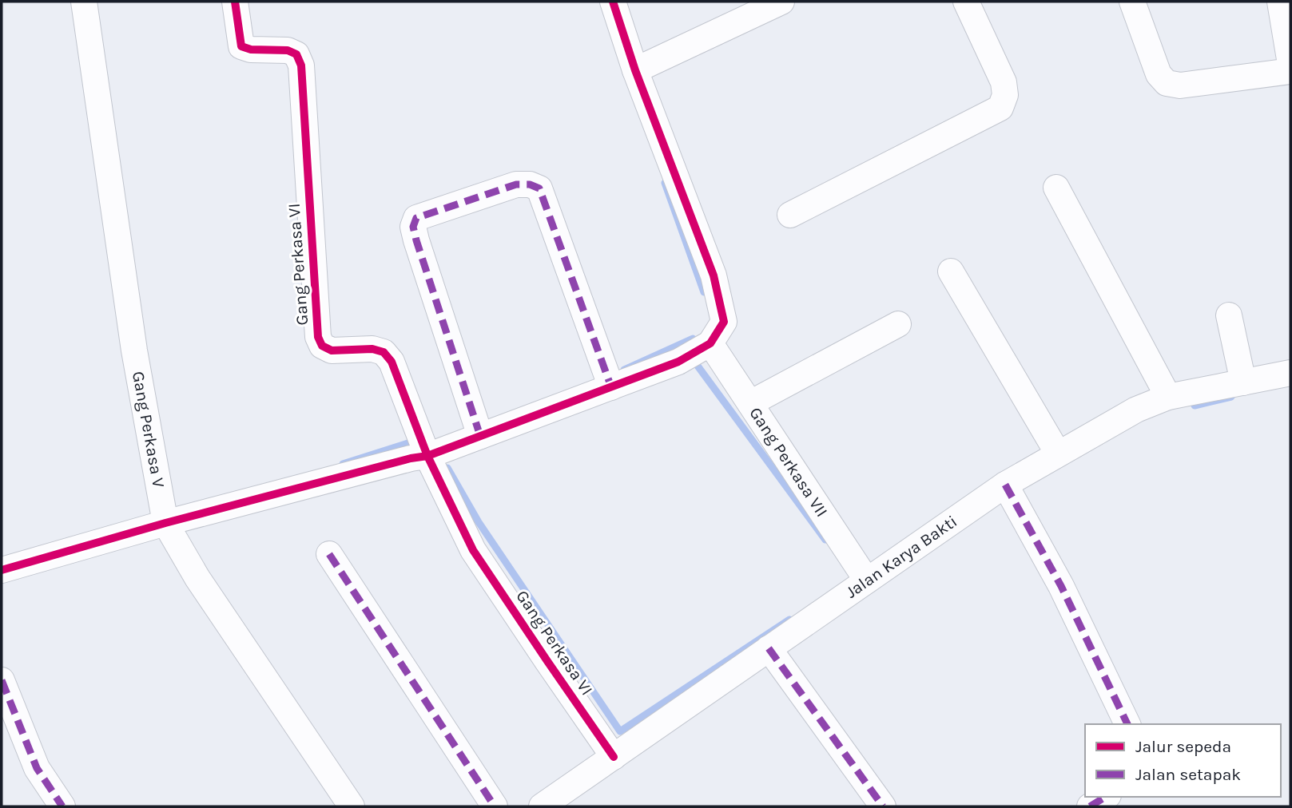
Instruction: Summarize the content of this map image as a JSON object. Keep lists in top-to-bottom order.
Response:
{
  "streets": {
    "street": [
      "Gang Perkasa VI",
      "Gang Perkasa V",
      "Gang Perkasa VII",
      "Jalan Karya Bakti"
    ]
  },
  "crossings": [
    ["Gang Perkasa VI", "Jalan Karya Bakti"],
    ["Gang Perkasa VII", "Jalan Karya Bakti"]
  ],
  "legend": ["Jalur sepeda", "Jalan setapak"]
}
